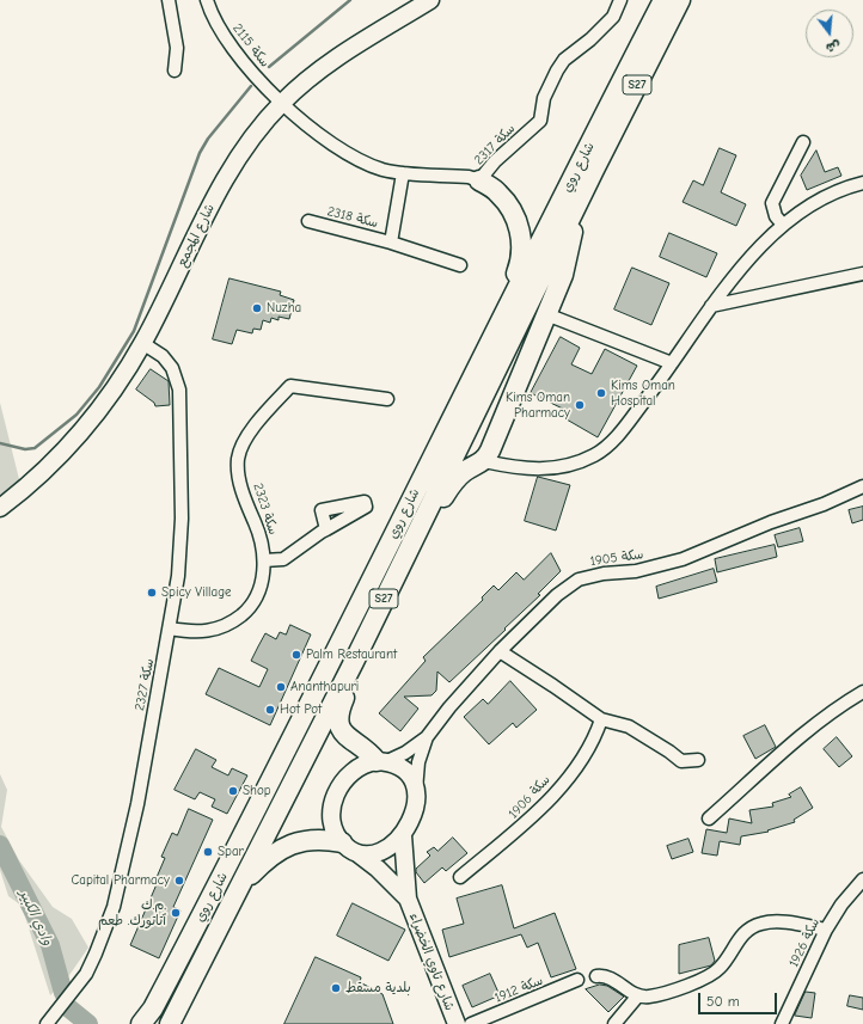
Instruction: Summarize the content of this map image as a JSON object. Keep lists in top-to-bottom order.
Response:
{
  "streets": {
    "main road": ["S27", "شارع روي"],
    "street": [
      "سكة 2115",
      "سكة 2317",
      "سكة 2318",
      "شارع المجمع",
      "سكة 2323",
      "سكة 1905",
      "سكة 2327",
      "سكة 1906",
      "سكة 1926",
      "شارع تاوي الخضراء",
      "سكة 1912"
    ]
  },
  "crossings": [
    ["سكة 2115", "سكة 2317"],
    ["سكة 2115", "شارع المجمع"],
    ["سكة 2317", "سكة 2318"],
    ["سكة 2317", "شارع المجمع"],
    ["شارع المجمع", "سكة 2327"],
    ["سكة 2323", "سكة 2327"],
    ["سكة 1905", "شارع تاوي الخضراء"]
  ],
  "water": ["وادي الكبير"],
  "places": [
    "Nuzha",
    "Kims Oman Hospital",
    "Kims Oman Pharmacy",
    "Spicy Village",
    "Palm Restaurant",
    "Ananthapuri",
    "Hot Pot",
    "Shop",
    "Spar",
    "Capital Pharmacy",
    "م.ك. ٱتاتورك. طعم",
    "بلدية مسقط"
  ],
  "scale_bar": "50 m",
  "north": "bottom"
}
